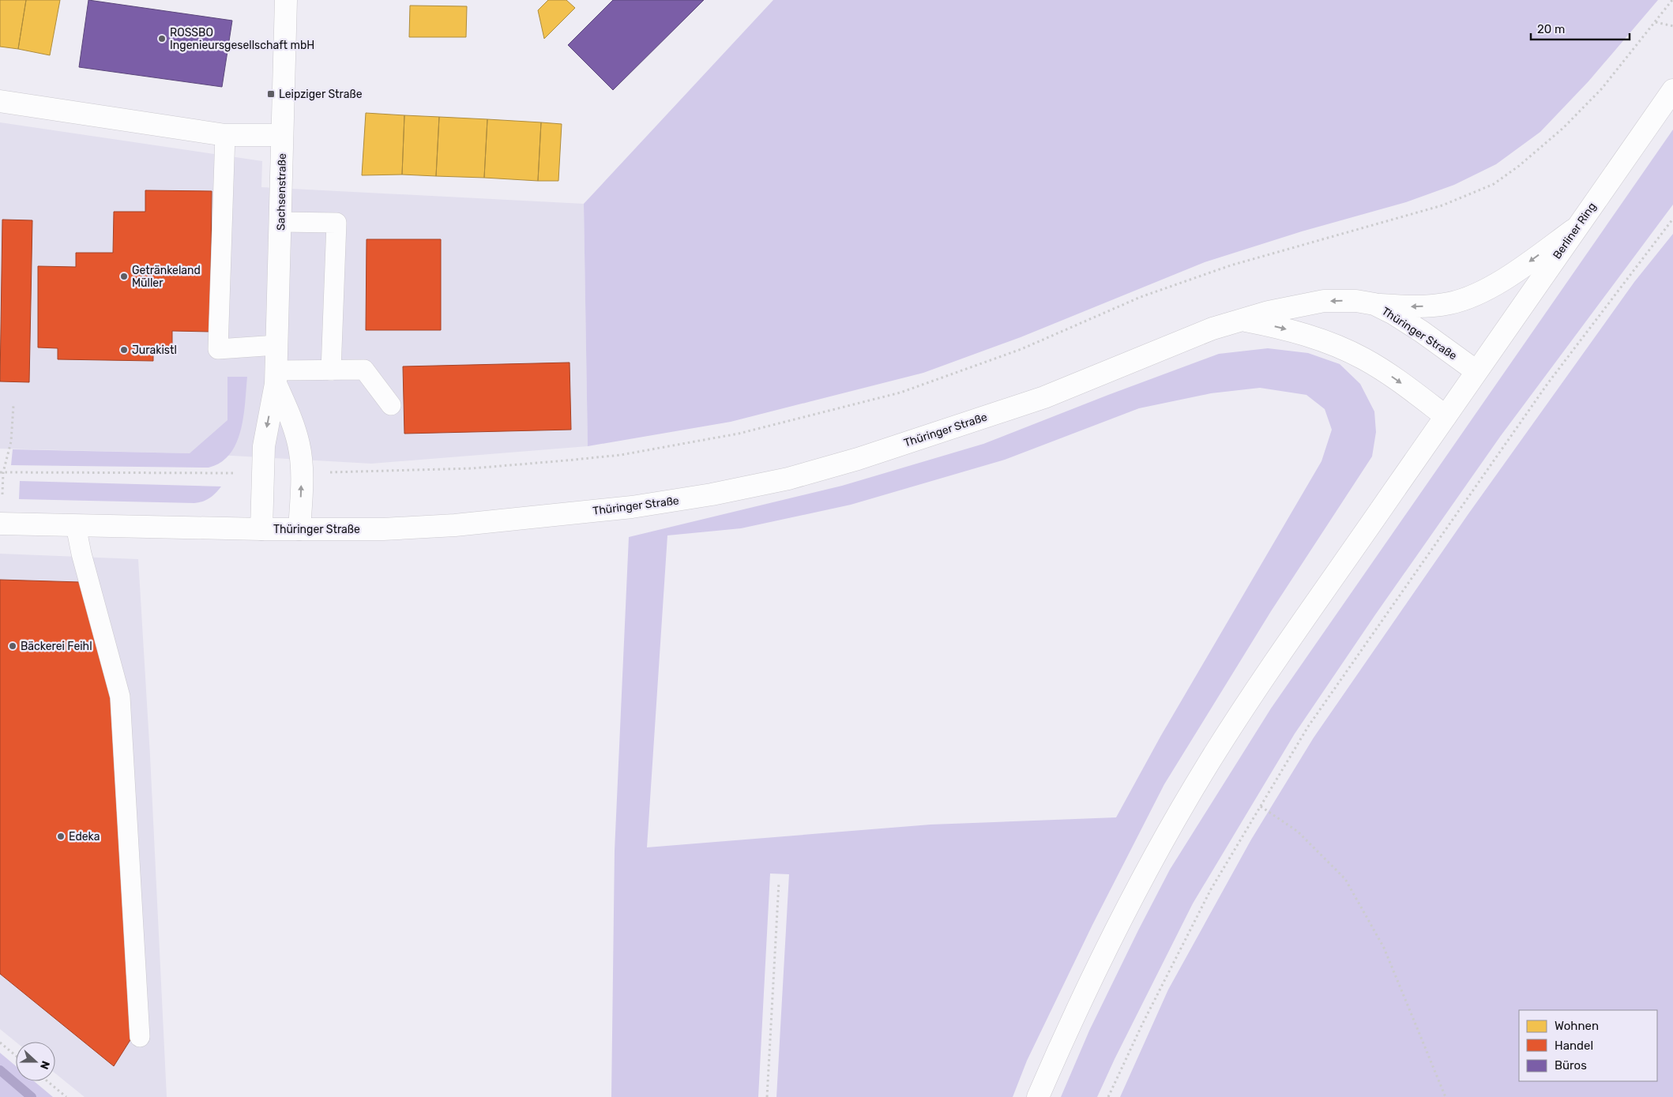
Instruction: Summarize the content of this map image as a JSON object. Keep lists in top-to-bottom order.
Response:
{
  "streets": {
    "street": ["Sachsenstraße", "Berliner Ring", "Thüringer Straße"]
  },
  "crossings": [
    ["Sachsenstraße", "Thüringer Straße"],
    ["Berliner Ring", "Thüringer Straße"]
  ],
  "places": {
    "other": [
      "ROSSBO Ingenieursgesellschaft mbH",
      "Getränkeland Müller",
      "Jurakistl",
      "Bäckerei Feihl",
      "Edeka"
    ],
    "transit": ["Leipziger Straße"]
  },
  "legend": ["Wohnen", "Handel", "Büros"],
  "scale_bar": "20 m",
  "north": "right"
}
